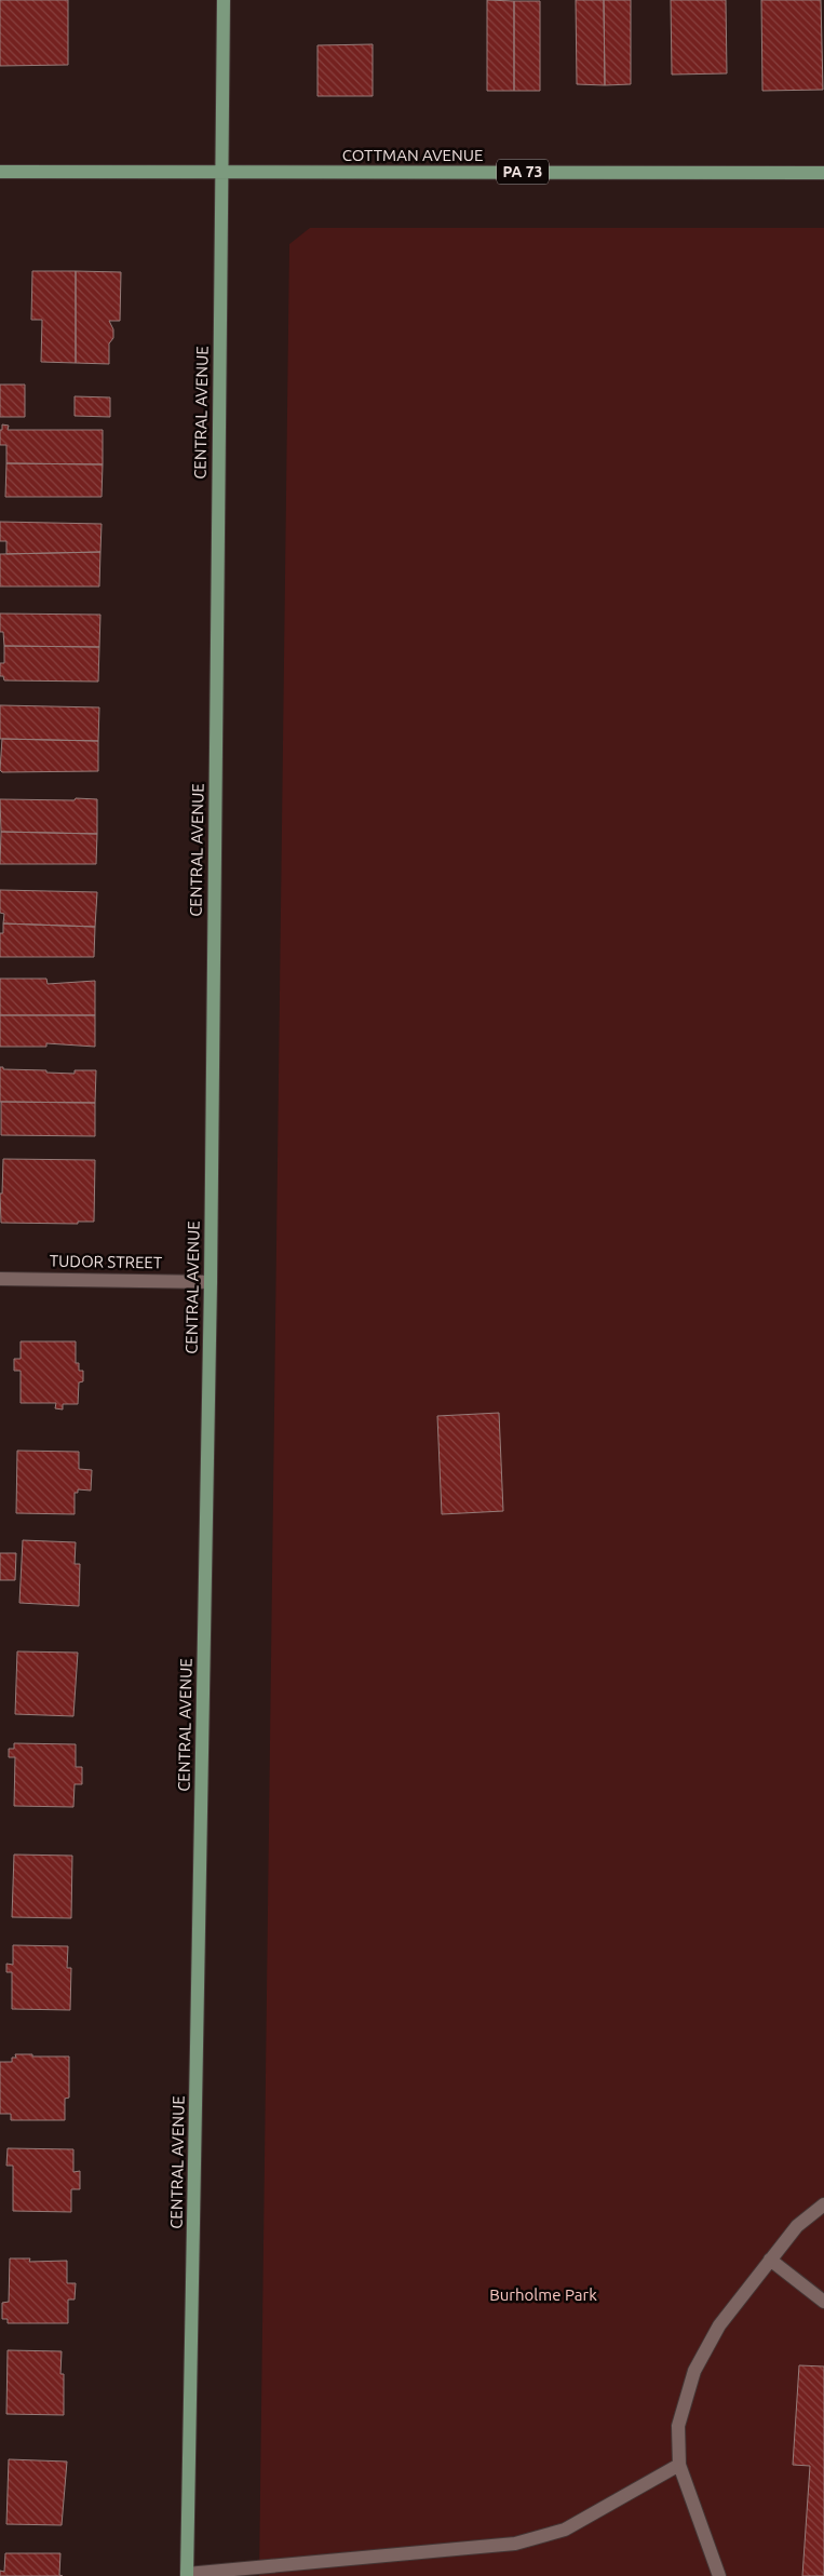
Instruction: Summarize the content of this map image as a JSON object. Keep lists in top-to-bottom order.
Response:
{
  "streets": {
    "main road": ["COTTMAN AVENUE", "PA 73", "CENTRAL AVENUE"],
    "street": ["TUDOR STREET"]
  },
  "crossings": [
    ["COTTMAN AVENUE", "CENTRAL AVENUE"],
    ["CENTRAL AVENUE", "TUDOR STREET"]
  ],
  "parks": ["Burholme Park"]
}
